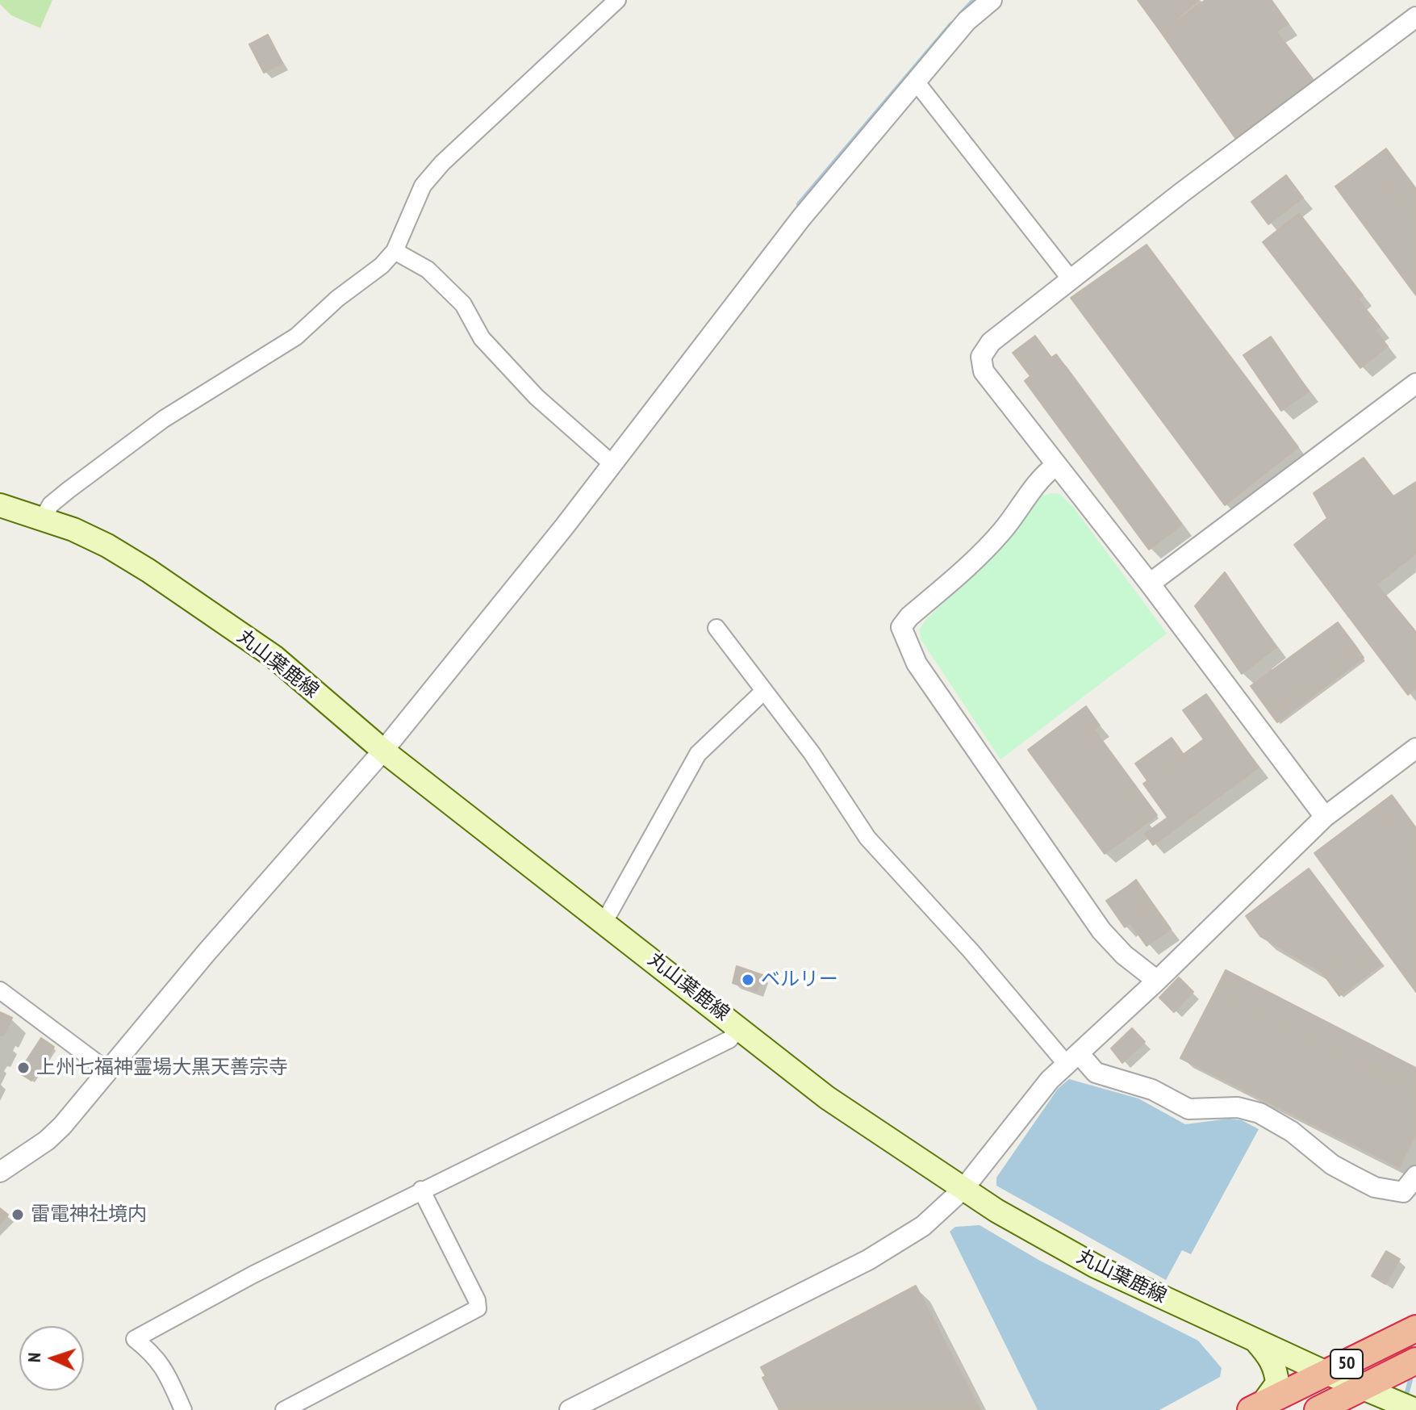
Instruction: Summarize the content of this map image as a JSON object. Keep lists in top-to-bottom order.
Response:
{
  "streets": {
    "highway": ["50"],
    "main road": ["丸山葉鹿線"]
  },
  "crossings": [
    ["丸山葉鹿線", "50"]
  ],
  "places": ["ベルリー", "上州七福神霊場大黒天善宗寺", "雷電神社境内"],
  "north": "left"
}
